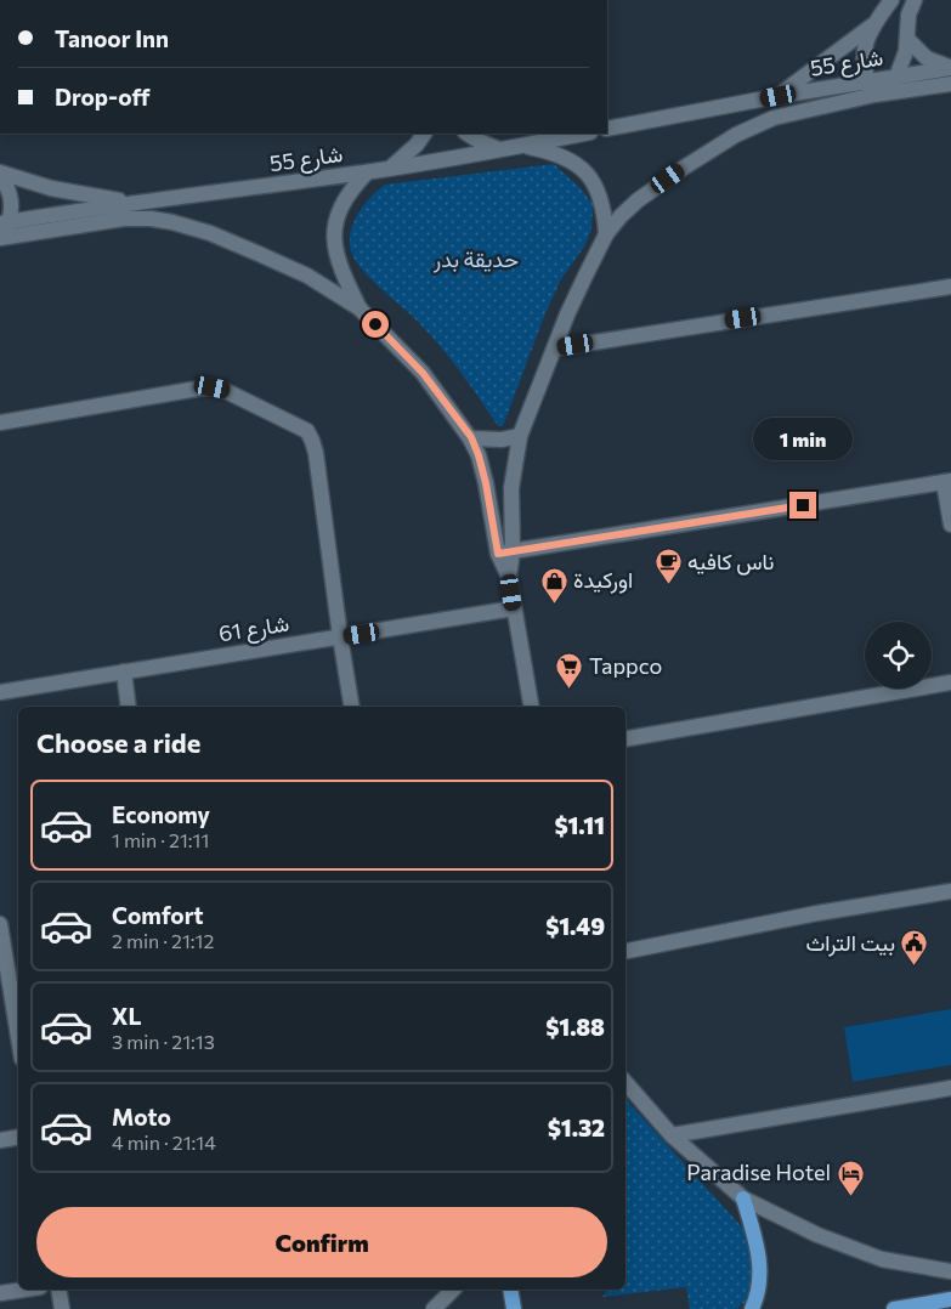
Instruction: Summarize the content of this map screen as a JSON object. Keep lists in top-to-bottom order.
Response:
{
  "streets": {
    "street": ["شارع 55", "شارع 61"]
  },
  "parks": ["حديقة بدر"],
  "places": {
    "cafe": ["ناس كافيه"],
    "shop": ["اوركيدة"],
    "supermarket": ["Tappco"],
    "public building": ["بيت التراث"],
    "hotel": ["Paradise Hotel"]
  },
  "page": {
    "banner": ["Tanoor Inn", "Drop-off"],
    "bubble": "1 min",
    "heading": "Choose a ride",
    "list": [
      {
        "name": "Economy",
        "note": "1 min · 21:11",
        "value": "$1.11"
      },
      {
        "name": "Comfort",
        "note": "2 min · 21:12",
        "value": "$1.49"
      },
      {
        "name": "XL",
        "note": "3 min · 21:13",
        "value": "$1.88"
      },
      {
        "name": "Moto",
        "note": "4 min · 21:14",
        "value": "$1.32"
      }
    ],
    "buttons": "Confirm"
  }
}
